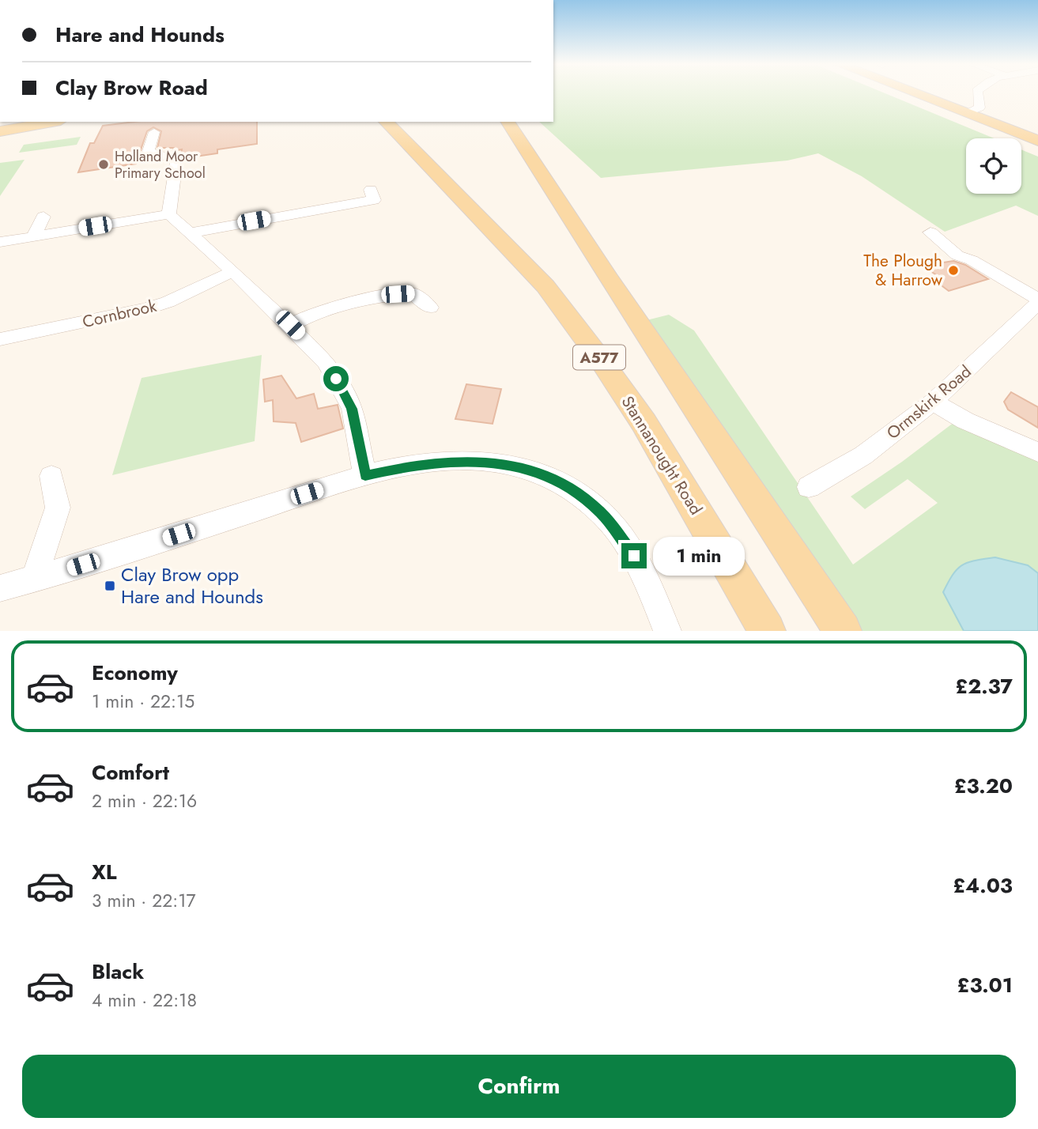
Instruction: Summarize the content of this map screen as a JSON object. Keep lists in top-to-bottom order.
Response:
{
  "streets": {
    "main road": ["A577", "Stannanought Road"],
    "street": ["Cornbrook", "Ormskirk Road"]
  },
  "places": {
    "other": ["Holland Moor Primary School", "The Plough & Harrow"],
    "transit": ["Clay Brow opp Hare and Hounds"]
  },
  "page": {
    "banner": ["Hare and Hounds", "Clay Brow Road"],
    "bubble": "1 min",
    "list": [
      {
        "name": "Economy",
        "note": "1 min · 22:15",
        "value": "£2.37"
      },
      {
        "name": "Comfort",
        "note": "2 min · 22:16",
        "value": "£3.20"
      },
      {
        "name": "XL",
        "note": "3 min · 22:17",
        "value": "£4.03"
      },
      {
        "name": "Black",
        "note": "4 min · 22:18",
        "value": "£3.01"
      }
    ],
    "buttons": "Confirm"
  }
}
